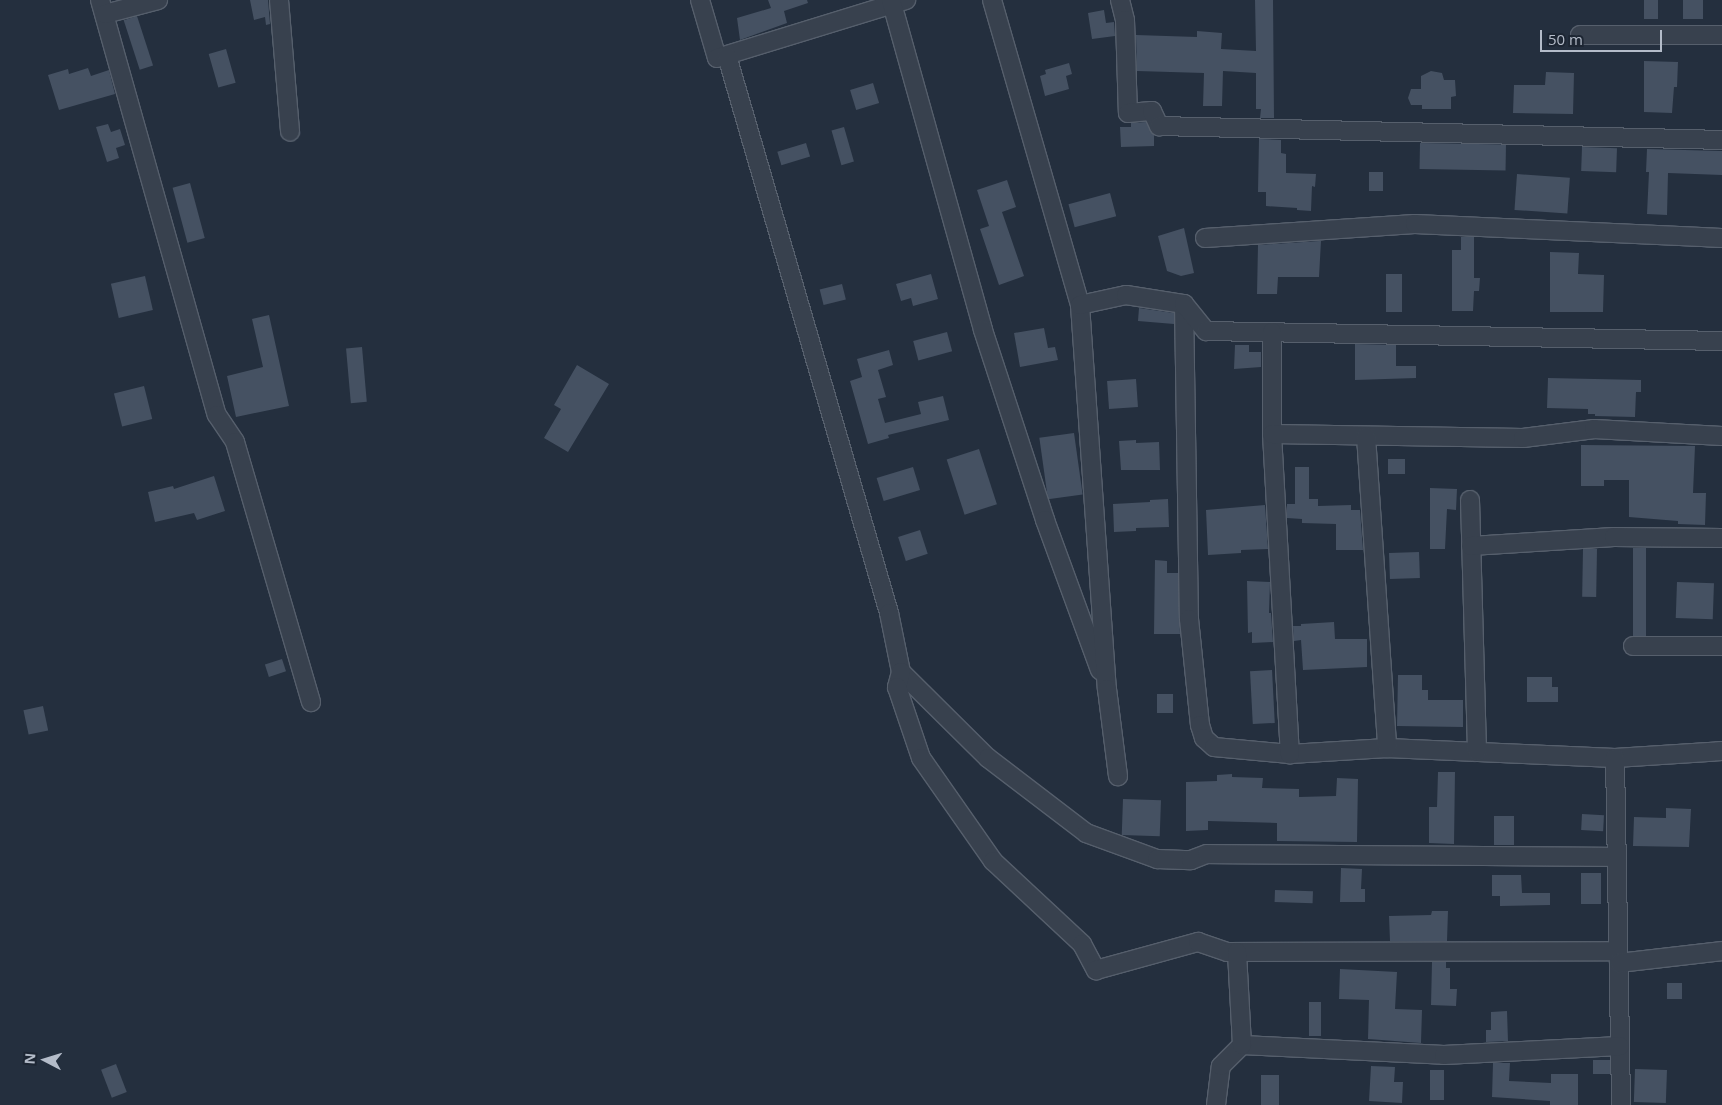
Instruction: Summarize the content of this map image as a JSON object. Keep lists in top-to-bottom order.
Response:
{
  "scale_bar": "50 m",
  "north": "left"
}
